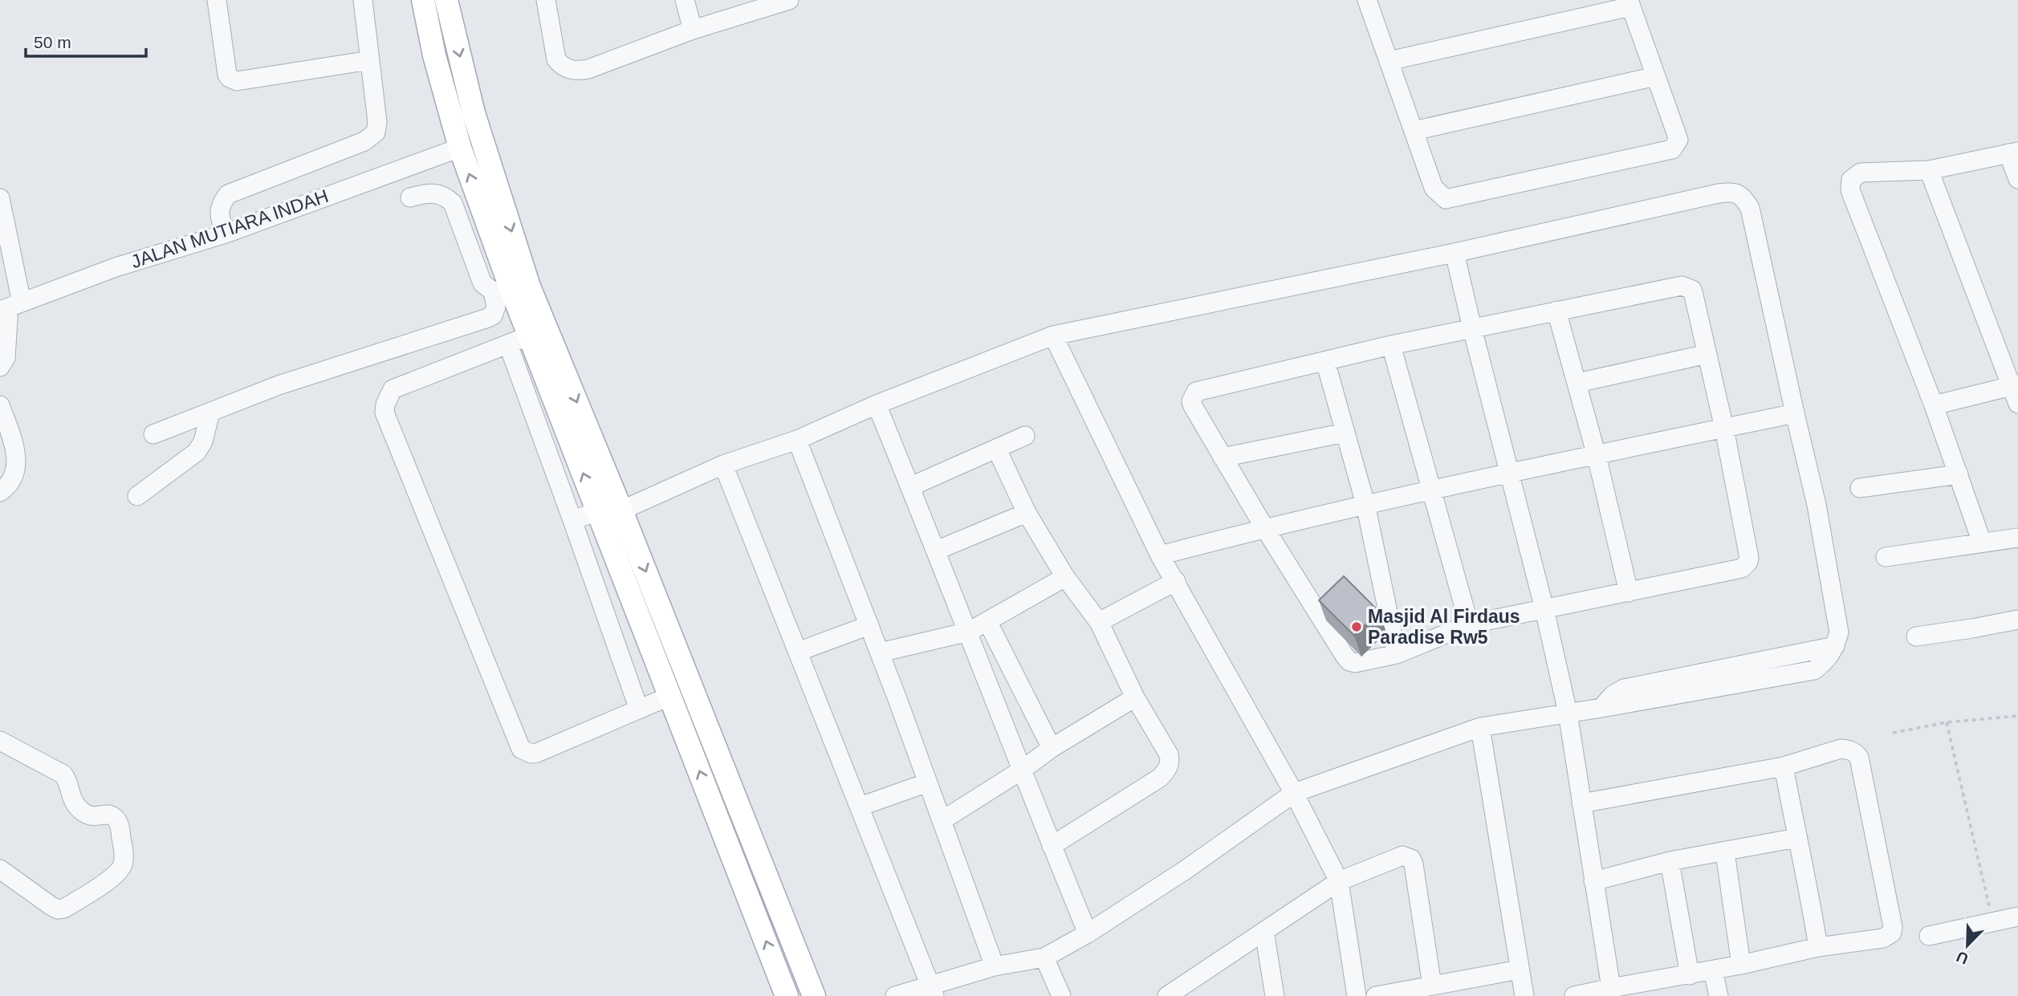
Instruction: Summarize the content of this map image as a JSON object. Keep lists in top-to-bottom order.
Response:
{
  "streets": {
    "street": ["JALAN MUTIARA INDAH"]
  },
  "places": ["Masjid Al Firdaus Paradise Rw5"],
  "scale_bar": "50 m",
  "north": "bottom left"
}
